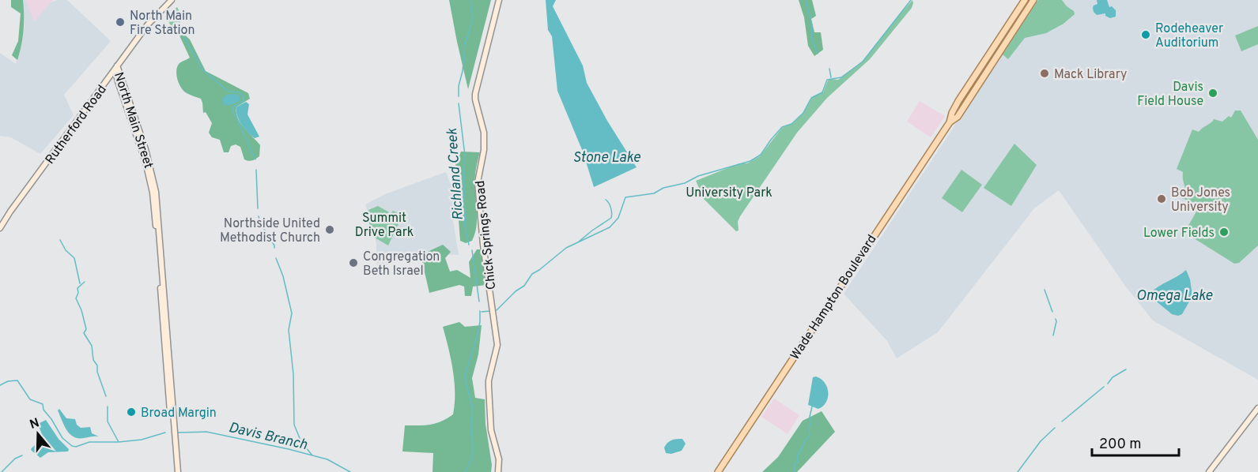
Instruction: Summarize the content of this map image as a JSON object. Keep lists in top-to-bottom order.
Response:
{
  "streets": {
    "main road": ["Wade Hampton Boulevard"],
    "street": ["North Main Street", "Rutherford Road", "Chick Springs Road"]
  },
  "crossings": [
    ["North Main Street", "Rutherford Road"]
  ],
  "water": [
    "Stone Lake",
    "Richland Creek",
    "Omega Lake",
    "Davis Branch"
  ],
  "parks": ["University Park", "Summit Drive Park"],
  "places": [
    "North Main Fire Station",
    "Rodeheaver Auditorium",
    "Mack Library",
    "Davis Field House",
    "Bob Jones University",
    "Northside United Methodist Church",
    "Lower Fields",
    "Congregation Beth Israel",
    "Broad Margin"
  ],
  "scale_bar": "200 m",
  "north": "top"
}
